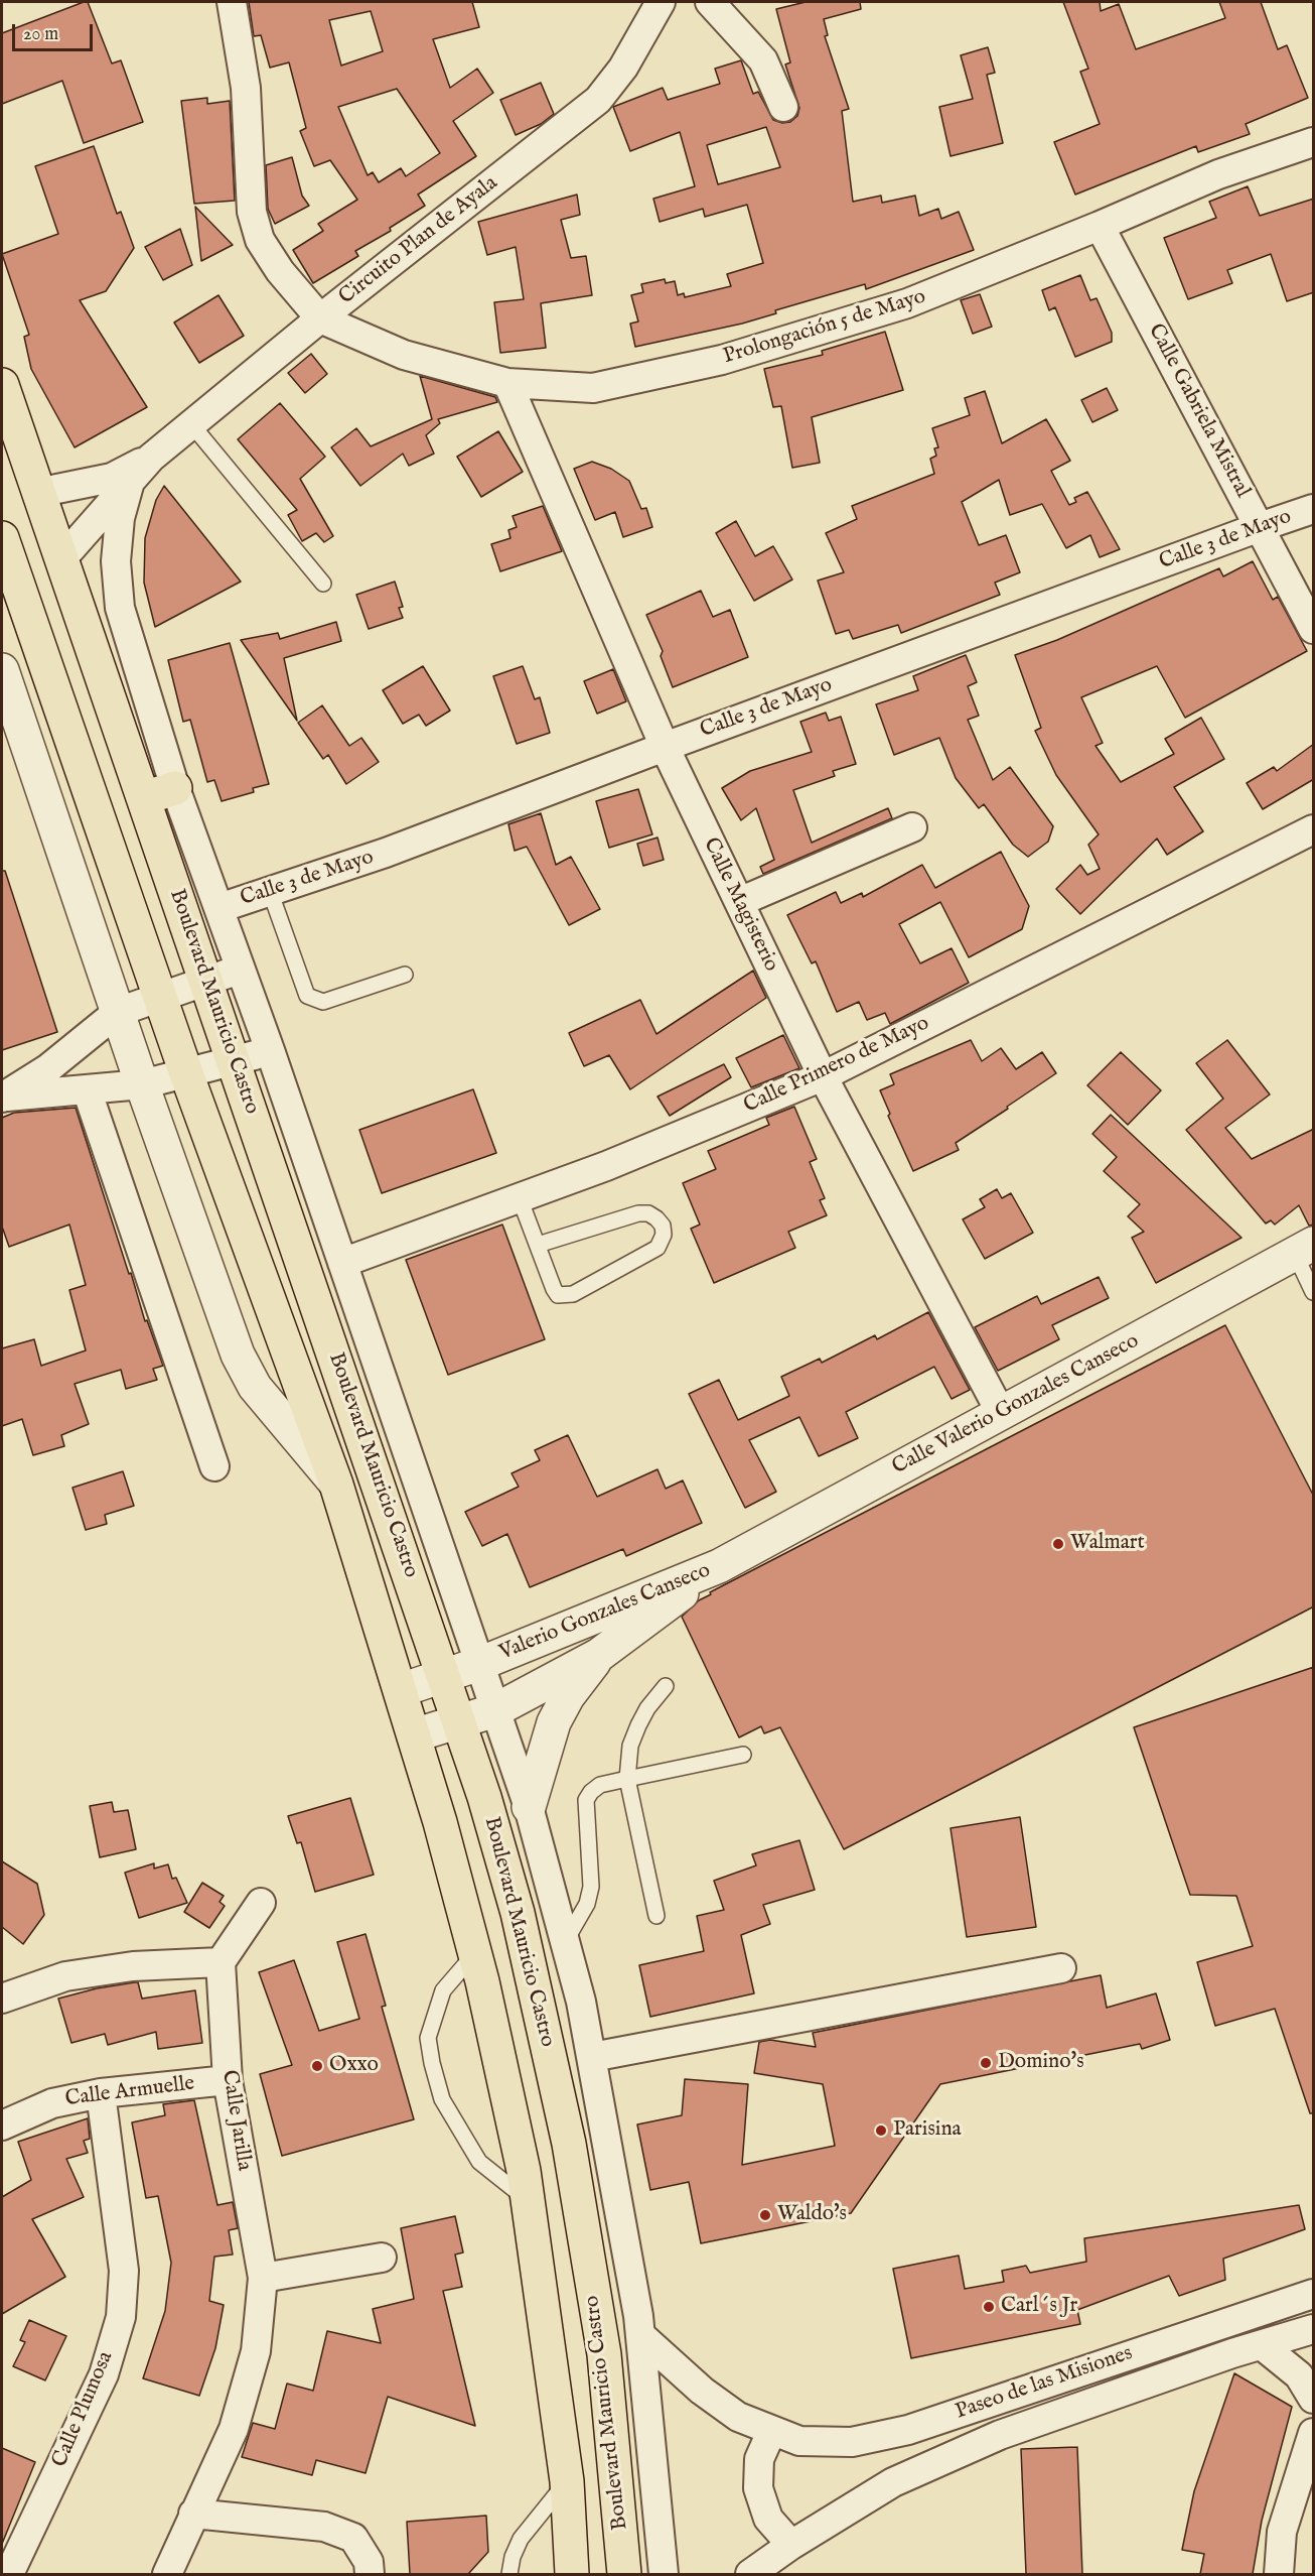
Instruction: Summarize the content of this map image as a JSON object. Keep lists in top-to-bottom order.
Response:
{
  "streets": {
    "main road": ["Boulevard Mauricio Castro"],
    "street": [
      "Circuito Plan de Ayala",
      "Prolongación 5 de Mayo",
      "Calle Gabriela Mistral",
      "Calle 3 de Mayo",
      "Calle Magisterio",
      "Calle Primero de Mayo",
      "Calle Valerio Gonzales Canseco",
      "Valerio Gonzales Canseco",
      "Calle Armuelle",
      "Calle Jarilla",
      "Paseo de las Misiones",
      "Calle Plumosa"
    ]
  },
  "crossings": [
    ["Circuito Plan de Ayala", "Prolongación 5 de Mayo"],
    ["Circuito Plan de Ayala", "Boulevard Mauricio Castro"],
    ["Prolongación 5 de Mayo", "Calle Gabriela Mistral"],
    ["Prolongación 5 de Mayo", "Calle Magisterio"],
    ["Calle Gabriela Mistral", "Calle 3 de Mayo"],
    ["Calle 3 de Mayo", "Calle Magisterio"],
    ["Calle Magisterio", "Calle Primero de Mayo"],
    ["Calle Magisterio", "Calle Valerio Gonzales Canseco"],
    ["Boulevard Mauricio Castro", "Valerio Gonzales Canseco"],
    ["Calle Valerio Gonzales Canseco", "Valerio Gonzales Canseco"],
    ["Calle Armuelle", "Calle Jarilla"],
    ["Calle Armuelle", "Calle Plumosa"]
  ],
  "places": [
    "Walmart",
    "Domino's",
    "Oxxo",
    "Parisina",
    "Waldo's",
    "Carl´s Jr"
  ],
  "scale_bar": "20 m"
}
